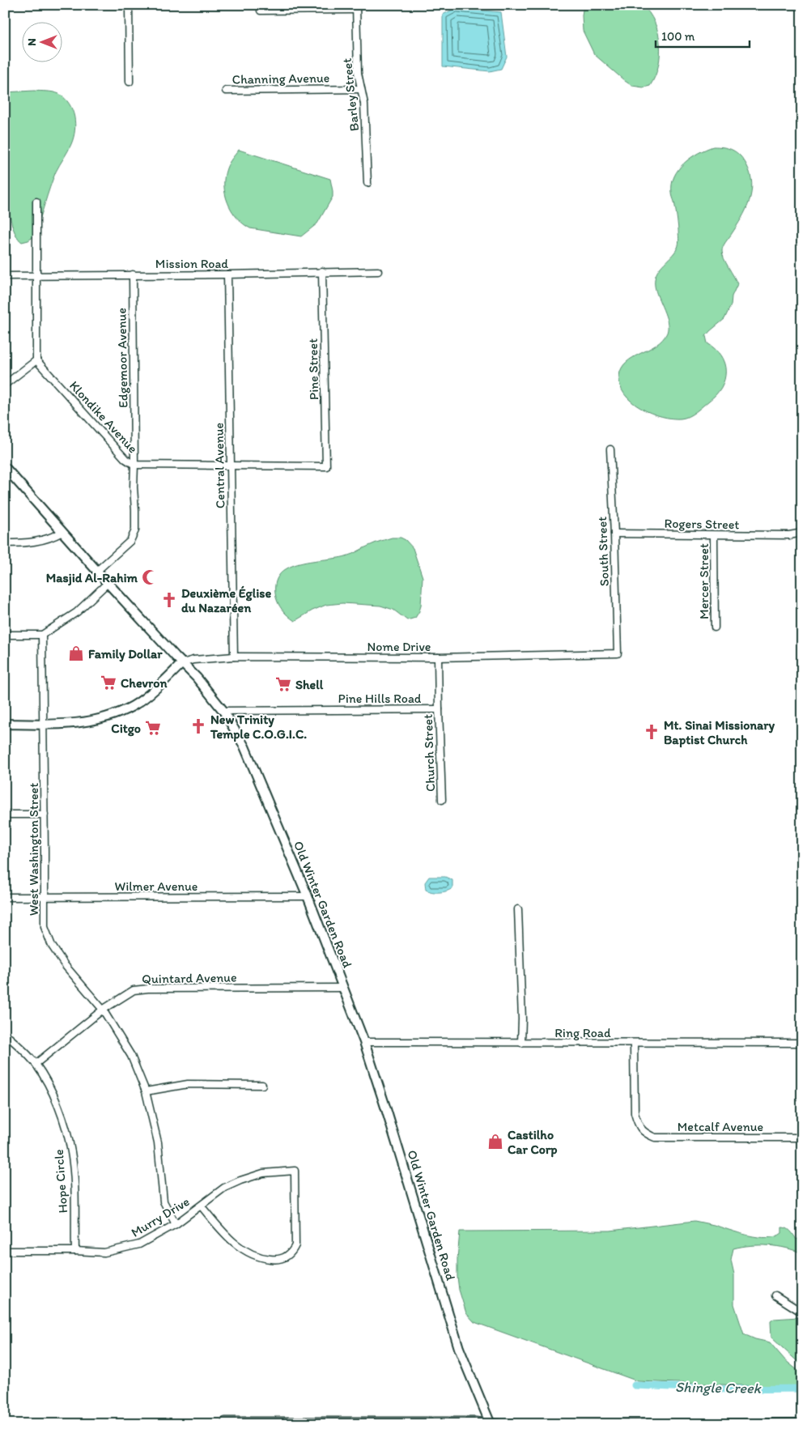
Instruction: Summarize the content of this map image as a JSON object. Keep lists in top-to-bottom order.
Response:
{
  "streets": {
    "main road": ["Old Winter Garden Road"],
    "street": [
      "Channing Avenue",
      "Barley Street",
      "Mission Road",
      "Edgemoor Avenue",
      "Pine Street",
      "Klondike Avenue",
      "Central Avenue",
      "Rogers Street",
      "South Street",
      "Mercer Street",
      "Nome Drive",
      "Pine Hills Road",
      "Church Street",
      "West Washington Street",
      "Wilmer Avenue",
      "Quintard Avenue",
      "Ring Road",
      "Metcalf Avenue",
      "Hope Circle",
      "Murry Drive"
    ]
  },
  "crossings": [
    ["Channing Avenue", "Barley Street"],
    ["Mission Road", "Edgemoor Avenue"],
    ["Mission Road", "Pine Street"],
    ["Mission Road", "Central Avenue"],
    ["Edgemoor Avenue", "Klondike Avenue"],
    ["Edgemoor Avenue", "Old Winter Garden Road"],
    ["Pine Street", "Klondike Avenue"],
    ["Klondike Avenue", "Central Avenue"],
    ["Central Avenue", "Nome Drive"],
    ["Rogers Street", "South Street"],
    ["Rogers Street", "Mercer Street"],
    ["South Street", "Nome Drive"],
    ["Nome Drive", "Church Street"],
    ["Nome Drive", "Old Winter Garden Road"],
    ["Pine Hills Road", "Church Street"],
    ["Pine Hills Road", "Old Winter Garden Road"],
    ["West Washington Street", "Wilmer Avenue"],
    ["West Washington Street", "Quintard Avenue"],
    ["West Washington Street", "Murry Drive"],
    ["Wilmer Avenue", "Old Winter Garden Road"],
    ["Old Winter Garden Road", "Quintard Avenue"],
    ["Old Winter Garden Road", "Ring Road"],
    ["Quintard Avenue", "Hope Circle"],
    ["Ring Road", "Metcalf Avenue"],
    ["Hope Circle", "Murry Drive"]
  ],
  "water": ["Shingle Creek"],
  "places": {
    "mosque": ["Masjid Al-Rahim"],
    "church": ["Deuxième Église du Nazaréen", "New Trinity Temple C.O.G.I.C.", "Mt. Sinai Missionary Baptist Church"],
    "shop": ["Family Dollar", "Castilho Car Corp"],
    "supermarket": ["Chevron", "Shell", "Citgo"]
  },
  "scale_bar": "100 m",
  "north": "left"
}
